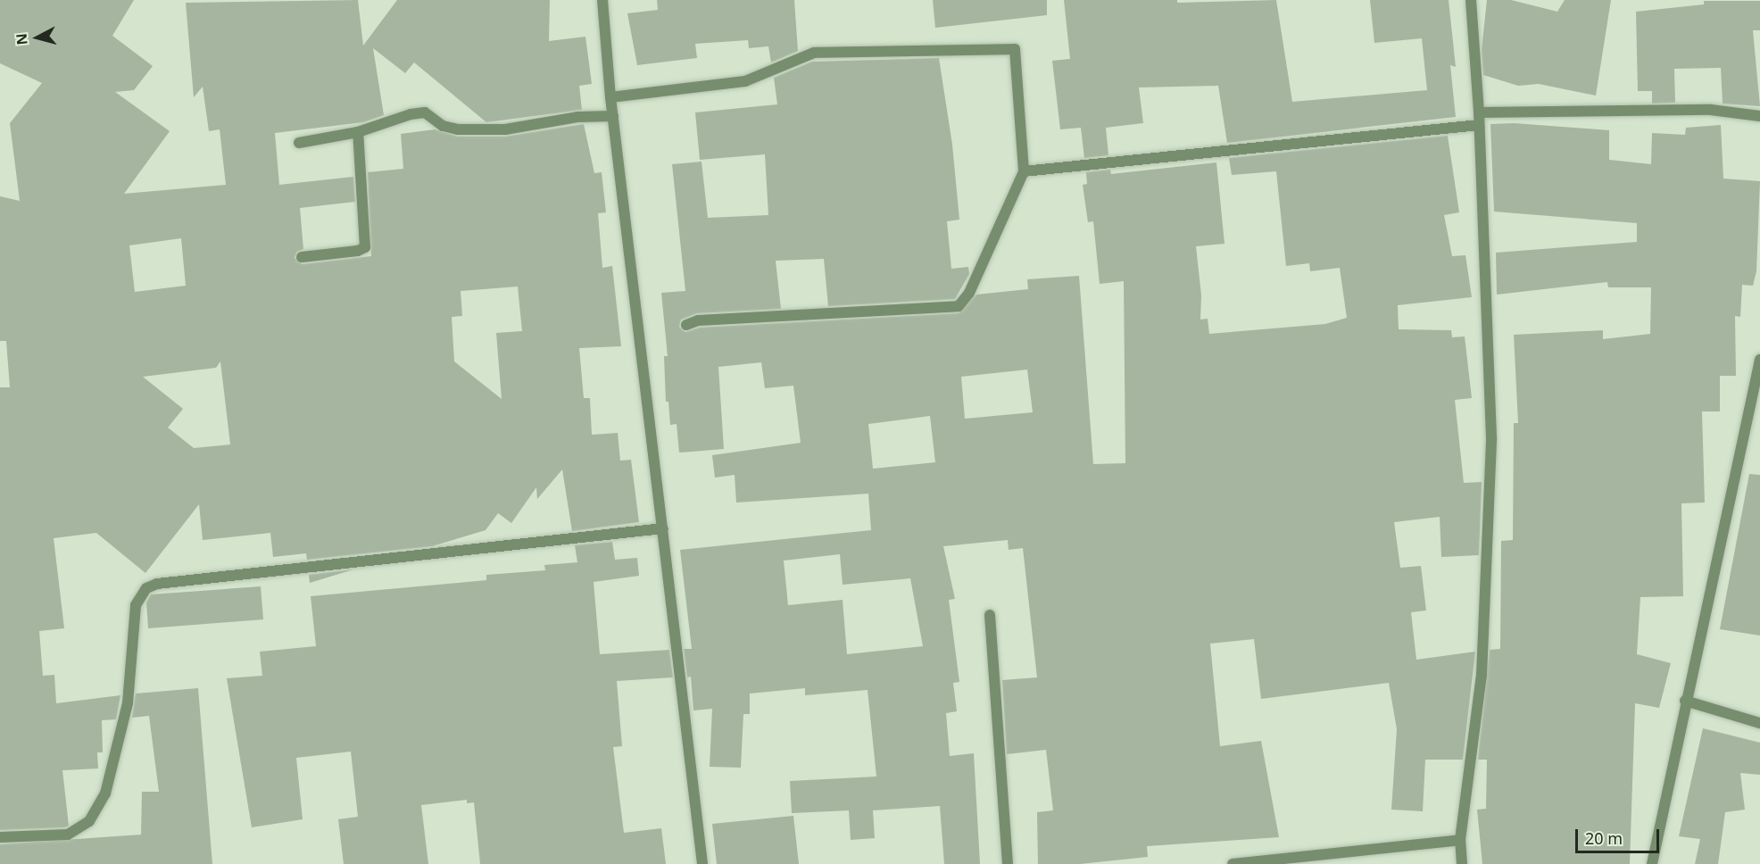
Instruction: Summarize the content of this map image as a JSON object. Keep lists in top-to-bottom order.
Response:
{
  "scale_bar": "20 m",
  "north": "left"
}
